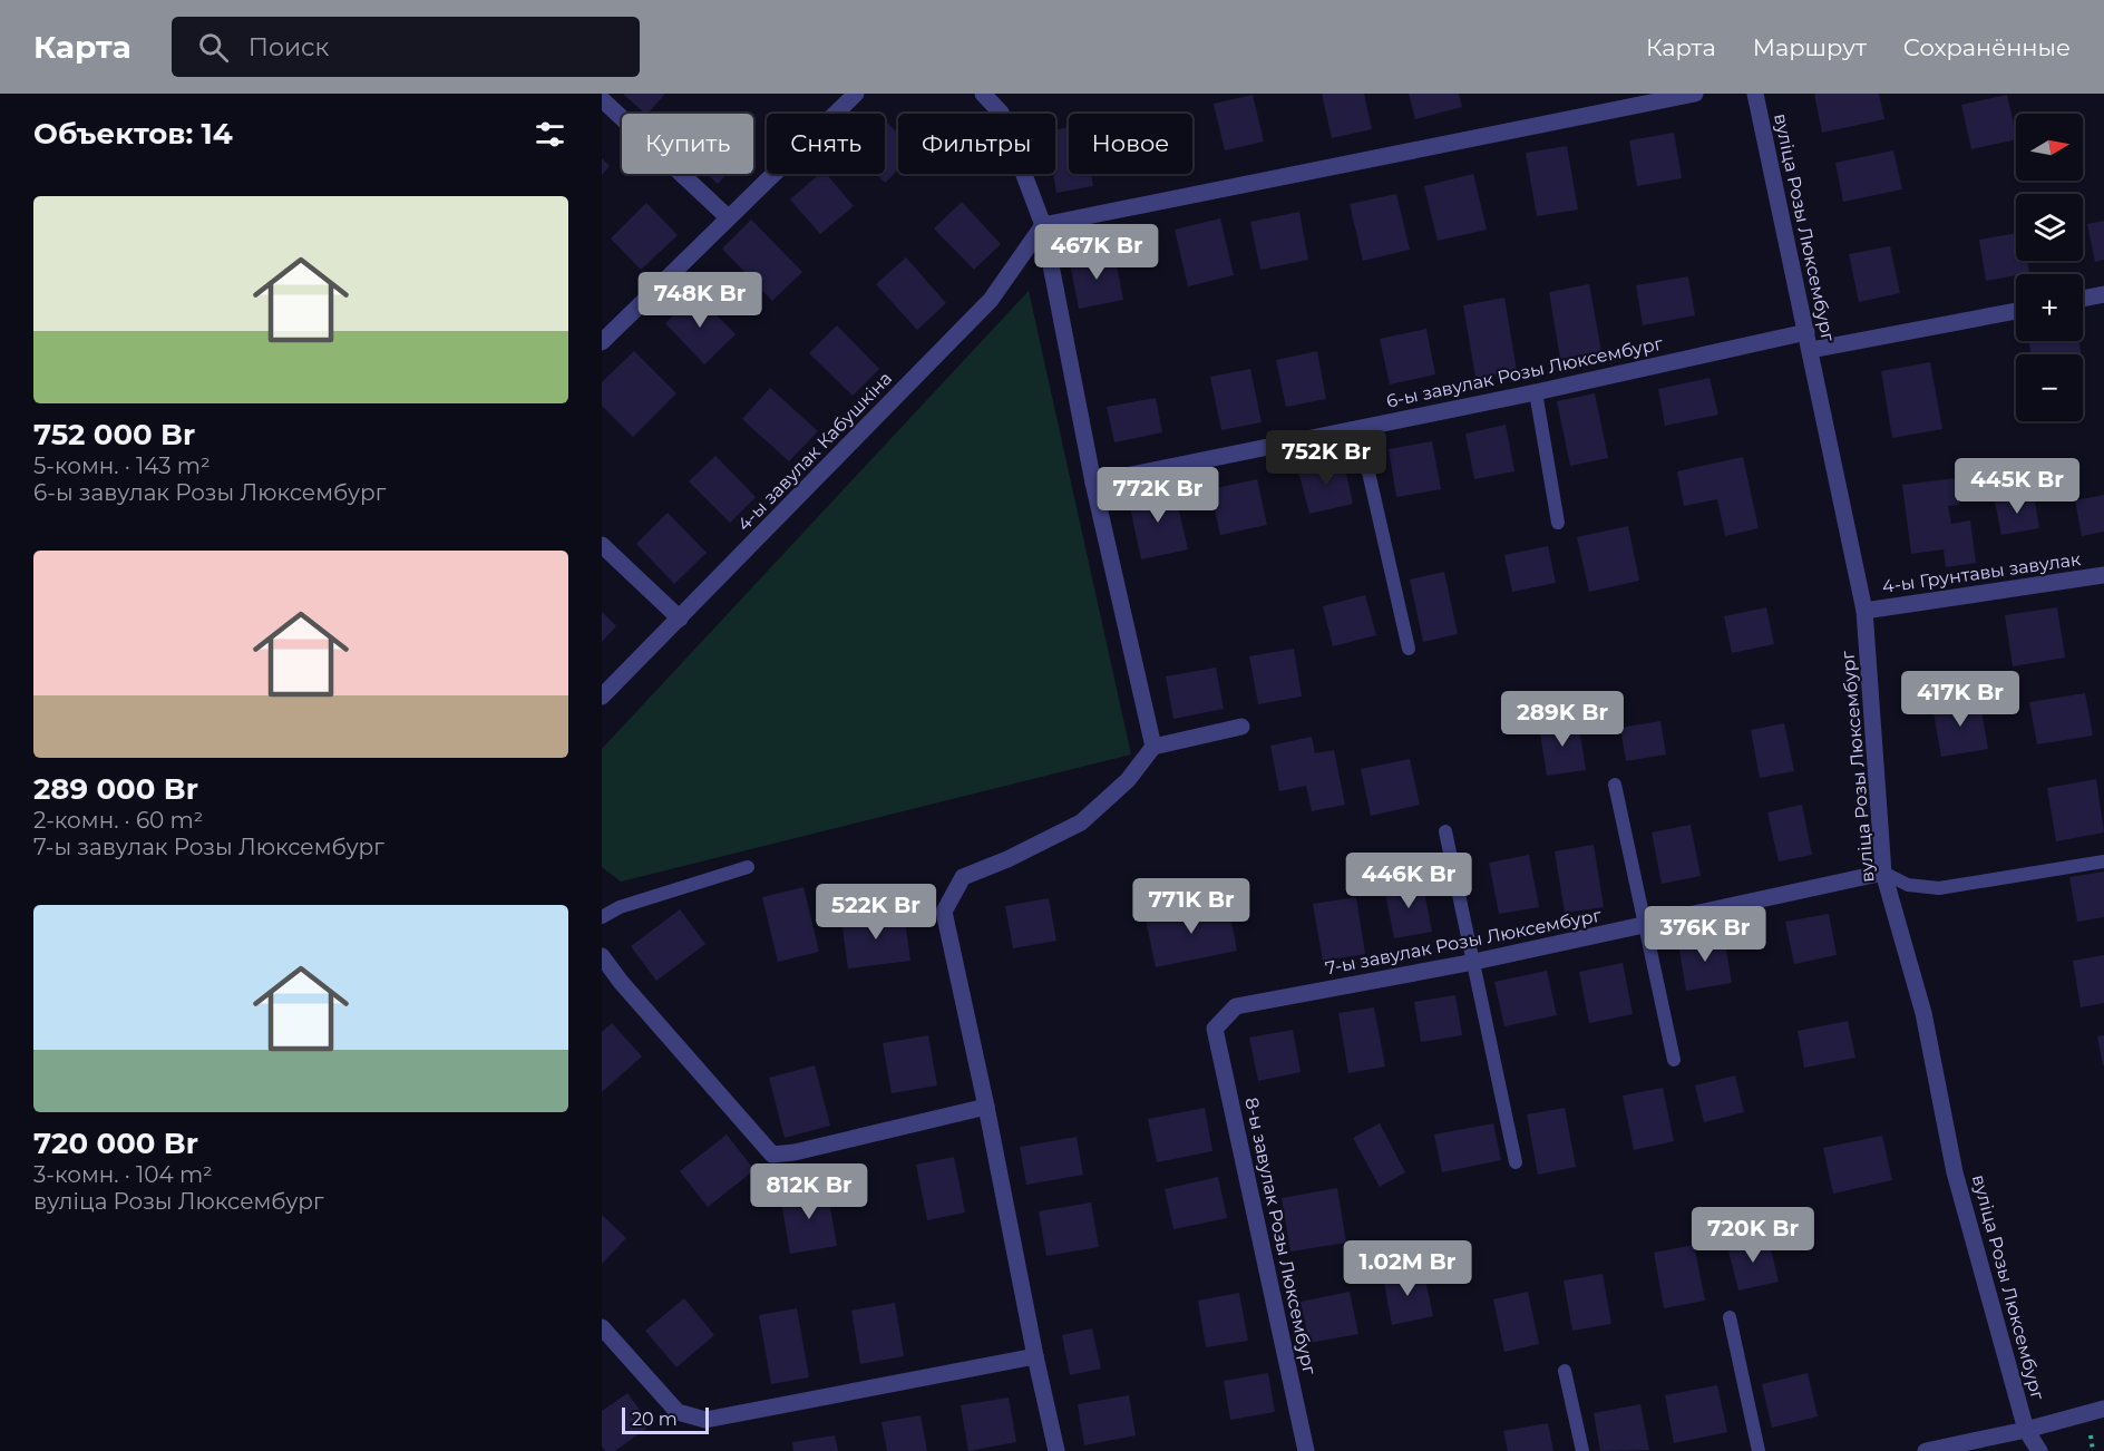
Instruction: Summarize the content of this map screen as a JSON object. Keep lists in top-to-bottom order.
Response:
{
  "streets": {
    "street": [
      "вуліца Розы Люксембург",
      "6-ы завулак Розы Люксембург",
      "4-ы завулак Кабушкіна",
      "4-ы Грунтавы завулак",
      "7-ы завулак Розы Люксембург",
      "8-ы завулак Розы Люксембург"
    ]
  },
  "crossings": [
    ["вуліца Розы Люксембург", "6-ы завулак Розы Люксембург"],
    ["вуліца Розы Люксембург", "4-ы Грунтавы завулак"],
    ["вуліца Розы Люксембург", "7-ы завулак Розы Люксембург"],
    ["7-ы завулак Розы Люксембург", "8-ы завулак Розы Люксембург"]
  ],
  "scale_bar": "20 m",
  "north": "right",
  "page": {
    "header": "Карта",
    "search": "Поиск",
    "nav": ["Карта", "Маршрут", "Сохранённые"],
    "heading": "Объектов: 14",
    "map_buttons": ["+", "−"],
    "chip": [
      "Купить",
      "Снять",
      "Фильтры",
      "Новое"
    ],
    "list": [
      {
        "name": "752 000 Br",
        "note": "5-комн. · 143 m² · 6-ы завулак Розы Люксембург"
      },
      {
        "name": "289 000 Br",
        "note": "2-комн. · 60 m² · 7-ы завулак Розы Люксембург"
      },
      {
        "name": "720 000 Br",
        "note": "3-комн. · 104 m² · вуліца Розы Люксембург"
      }
    ],
    "price": [
      "467K Br",
      "748K Br",
      "752K Br",
      "445K Br",
      "772K Br",
      "417K Br",
      "289K Br",
      "446K Br",
      "771K Br",
      "522K Br",
      "376K Br",
      "812K Br",
      "720K Br",
      "1.02M Br"
    ],
    "scale": "20 m"
  }
}
